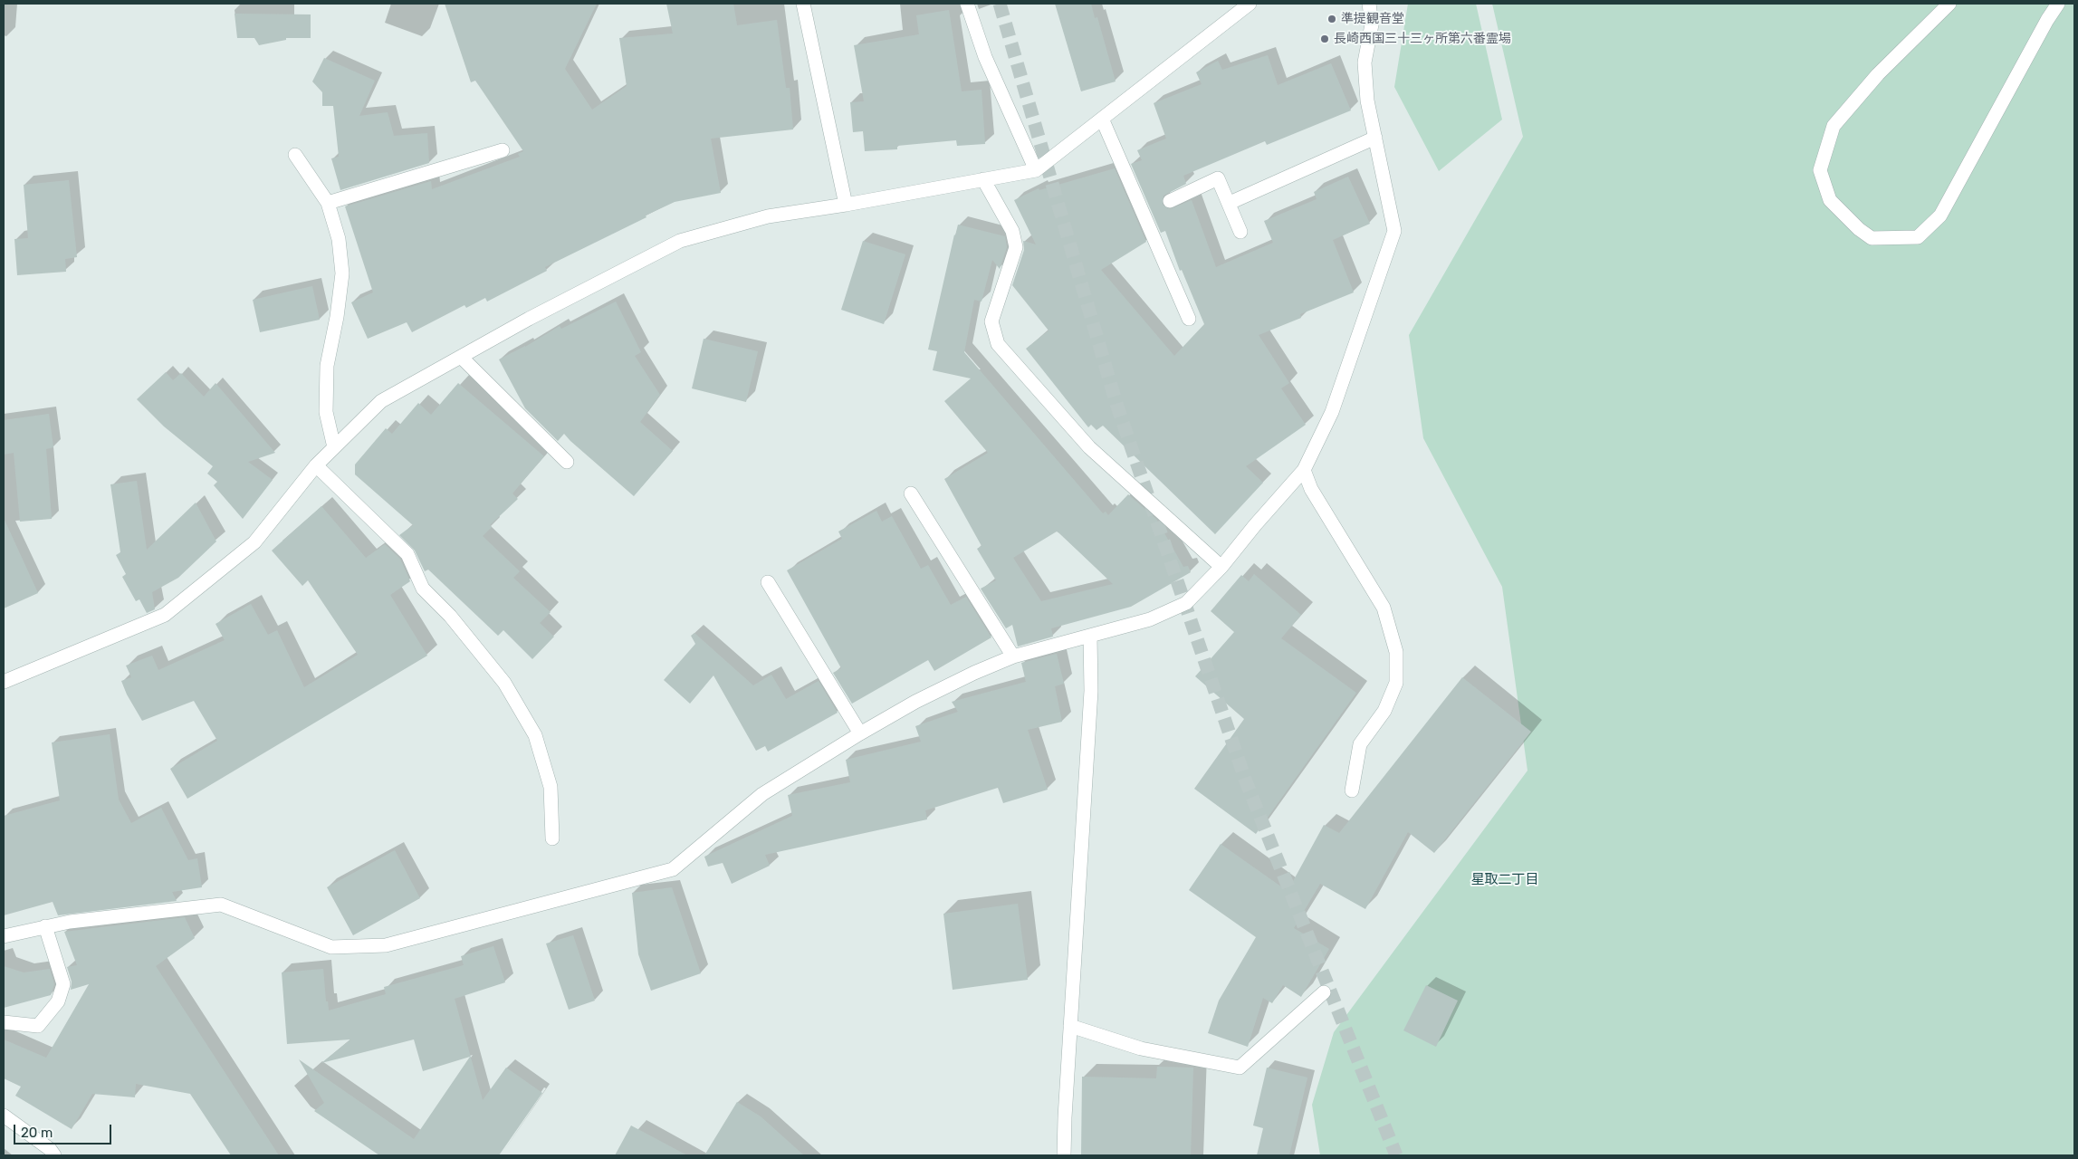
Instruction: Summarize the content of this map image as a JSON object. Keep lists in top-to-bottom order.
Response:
{
  "districts": ["星取二丁目"],
  "places": ["準提観音堂", "長崎西国三十三ヶ所第六番霊場"],
  "scale_bar": "20 m"
}
